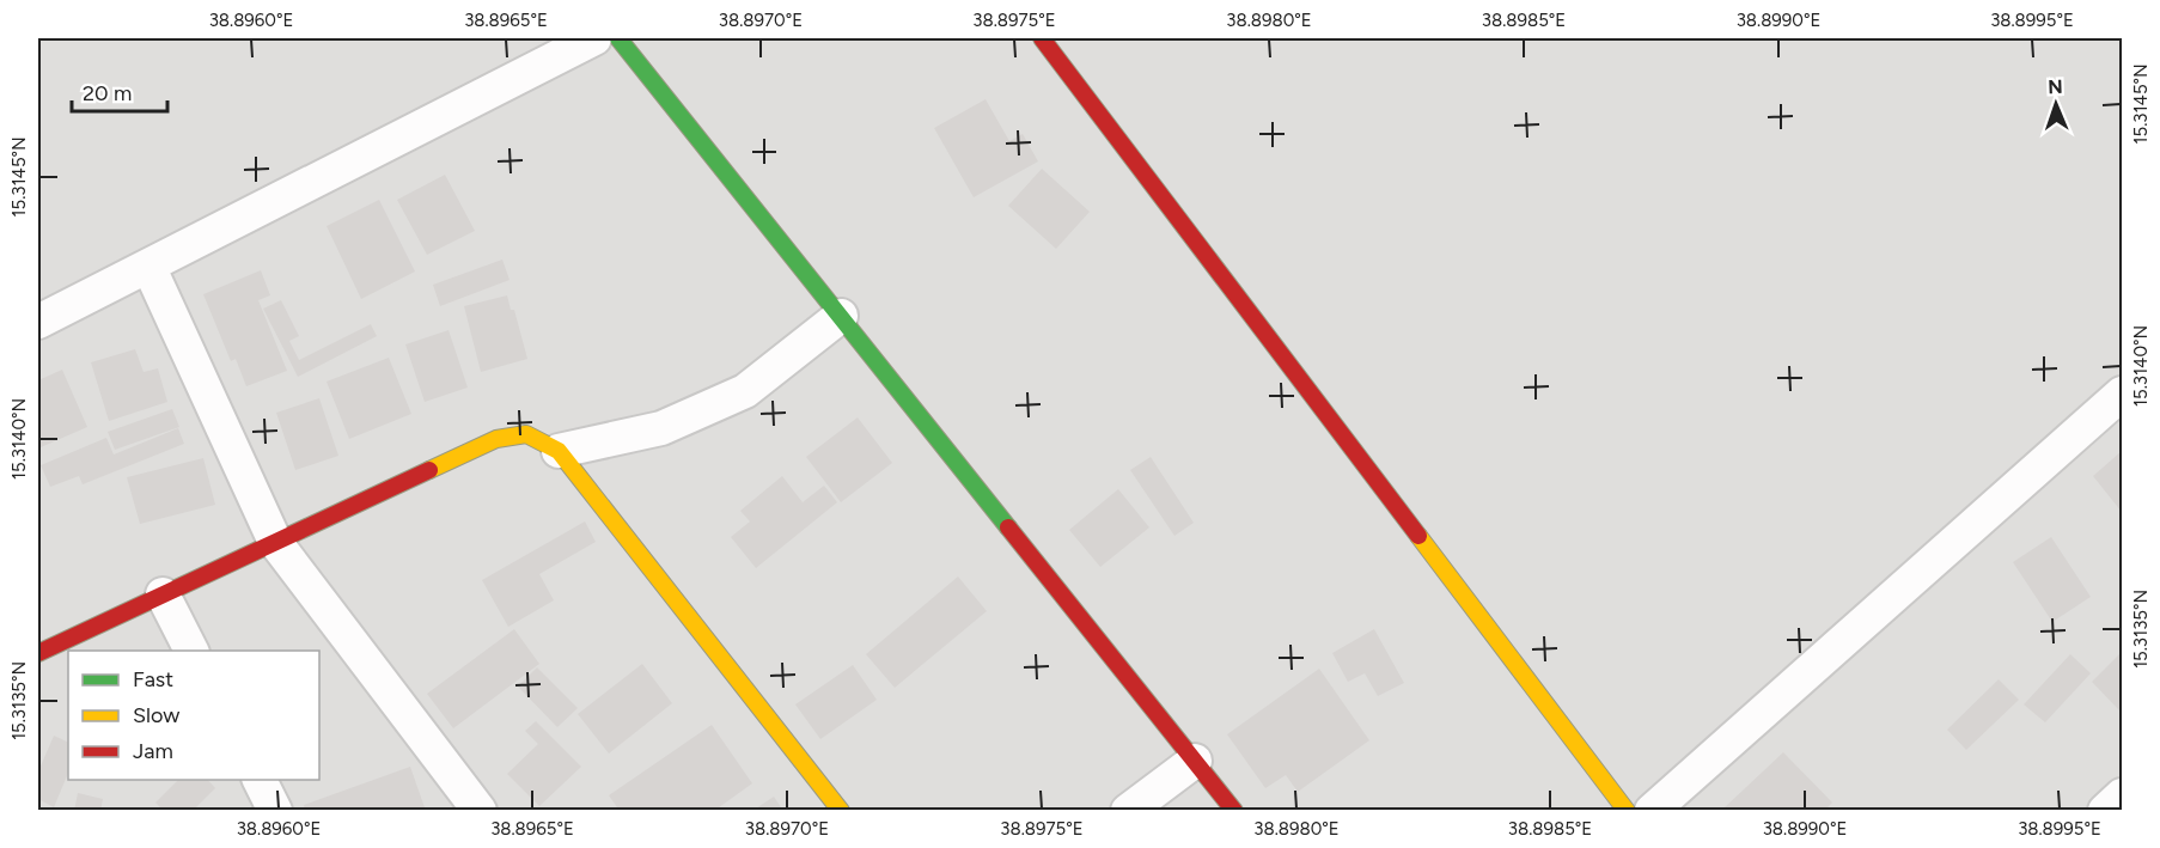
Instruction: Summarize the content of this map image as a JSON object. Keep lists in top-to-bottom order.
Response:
{
  "legend": ["Fast", "Slow", "Jam"],
  "scale_bar": "20 m",
  "north": "top",
  "coordinates": [
    "38.8960°E",
    "38.8965°E",
    "38.8970°E",
    "38.8975°E",
    "38.8980°E",
    "38.8985°E",
    "38.8990°E",
    "38.8995°E",
    "15.3145°N",
    "15.3140°N",
    "15.3135°N"
  ]
}
